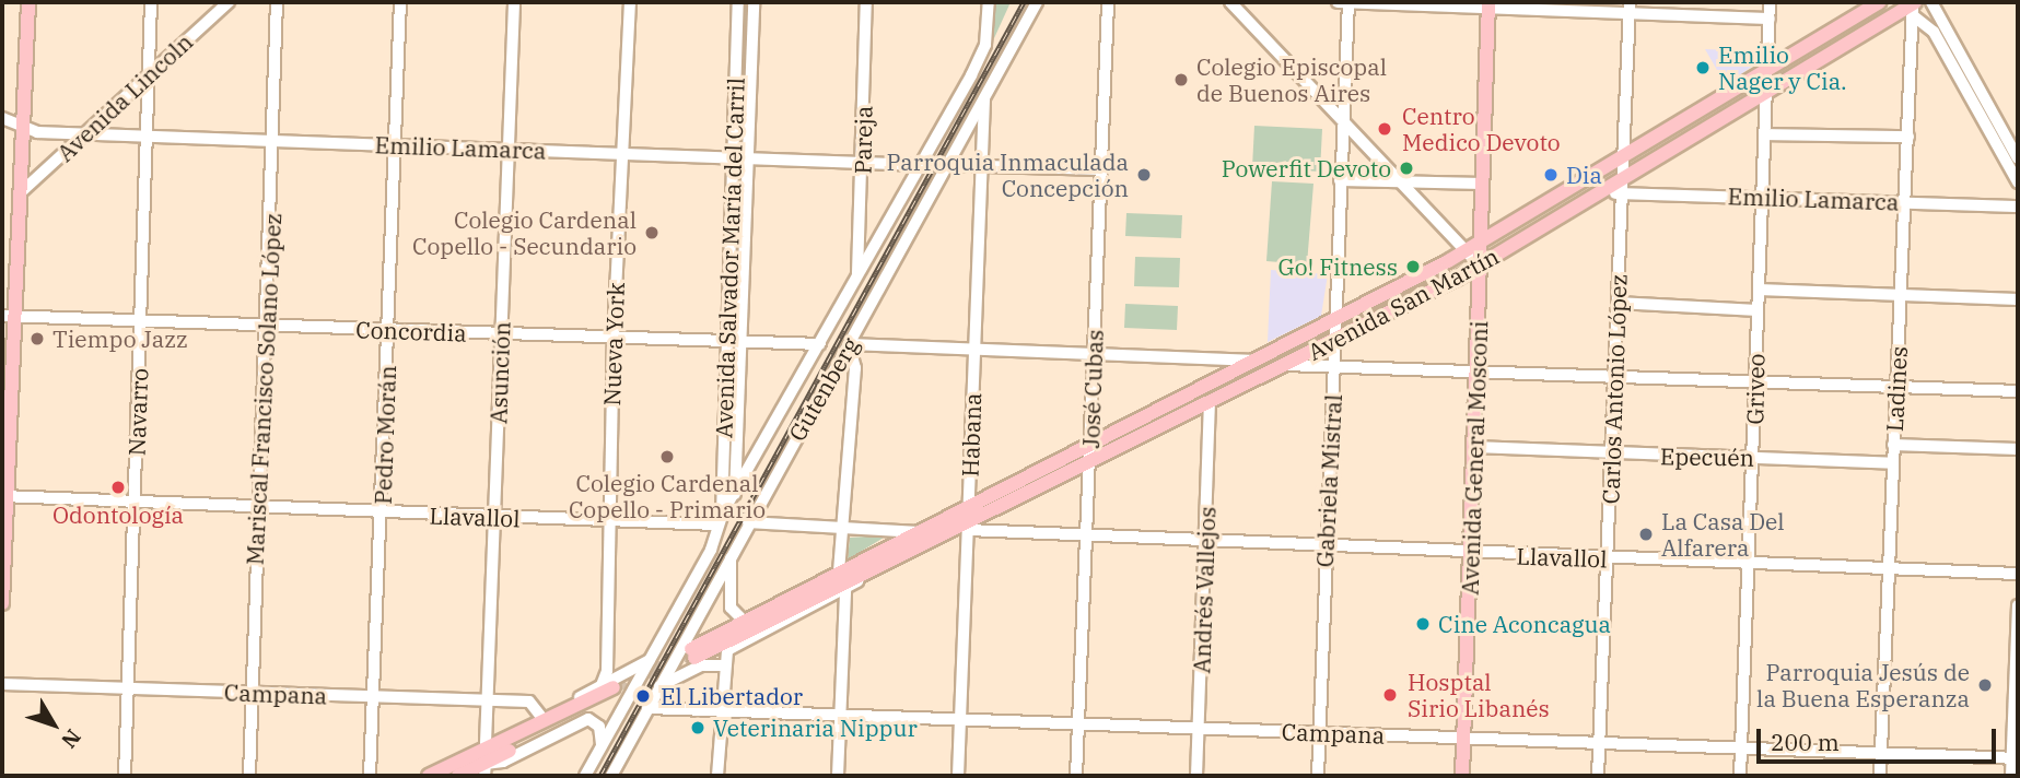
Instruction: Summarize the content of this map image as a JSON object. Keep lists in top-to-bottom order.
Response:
{
  "streets": {
    "main road": ["Avenida San Martín", "Avenida General Mosconi"],
    "street": [
      "Avenida Lincoln",
      "Pareja",
      "Emilio Lamarca",
      "Avenida Salvador María del Carril",
      "Concordia",
      "Nueva York",
      "Asunción",
      "Mariscal Francisco Solano López",
      "Gutenberg",
      "José Cubas",
      "Carlos Antonio López",
      "Griveo",
      "Ladines",
      "Navarro",
      "Pedro Morán",
      "Habana",
      "Epecuén",
      "Gabriela Mistral",
      "Llavallol",
      "Andrés Vallejos",
      "Campana"
    ]
  },
  "crossings": [
    ["Avenida Lincoln", "Emilio Lamarca"],
    ["Avenida Lincoln", "Navarro"],
    ["Pareja", "Emilio Lamarca"],
    ["Pareja", "Gutenberg"],
    ["Emilio Lamarca", "Avenida Salvador María del Carril"],
    ["Emilio Lamarca", "Avenida San Martín"],
    ["Emilio Lamarca", "Nueva York"],
    ["Emilio Lamarca", "Asunción"],
    ["Emilio Lamarca", "Mariscal Francisco Solano López"],
    ["Emilio Lamarca", "Gutenberg"],
    ["Emilio Lamarca", "Carlos Antonio López"],
    ["Emilio Lamarca", "Griveo"],
    ["Emilio Lamarca", "Ladines"],
    ["Emilio Lamarca", "Navarro"],
    ["Emilio Lamarca", "Pedro Morán"],
    ["Avenida Salvador María del Carril", "Concordia"],
    ["Avenida Salvador María del Carril", "Gutenberg"],
    ["Avenida Salvador María del Carril", "Llavallol"],
    ["Avenida San Martín", "Gutenberg"],
    ["Avenida San Martín", "José Cubas"],
    ["Avenida San Martín", "Carlos Antonio López"],
    ["Avenida San Martín", "Griveo"],
    ["Avenida San Martín", "Ladines"],
    ["Avenida San Martín", "Habana"],
    ["Avenida San Martín", "Avenida General Mosconi"],
    ["Avenida San Martín", "Gabriela Mistral"],
    ["Avenida San Martín", "Llavallol"],
    ["Avenida San Martín", "Andrés Vallejos"],
    ["Concordia", "Nueva York"],
    ["Concordia", "Asunción"],
    ["Concordia", "Mariscal Francisco Solano López"],
    ["Concordia", "Gutenberg"],
    ["Concordia", "Navarro"],
    ["Concordia", "Pedro Morán"],
    ["Nueva York", "Llavallol"],
    ["Asunción", "Llavallol"],
    ["Asunción", "Campana"],
    ["Mariscal Francisco Solano López", "Llavallol"],
    ["Mariscal Francisco Solano López", "Campana"],
    ["Gutenberg", "Habana"],
    ["Gutenberg", "Llavallol"],
    ["Gutenberg", "Campana"],
    ["José Cubas", "Llavallol"],
    ["José Cubas", "Campana"],
    ["Carlos Antonio López", "Epecuén"],
    ["Carlos Antonio López", "Llavallol"],
    ["Carlos Antonio López", "Campana"],
    ["Griveo", "Epecuén"],
    ["Griveo", "Llavallol"],
    ["Griveo", "Campana"],
    ["Ladines", "Epecuén"],
    ["Ladines", "Llavallol"],
    ["Ladines", "Campana"],
    ["Navarro", "Llavallol"],
    ["Navarro", "Campana"],
    ["Pedro Morán", "Llavallol"],
    ["Pedro Morán", "Campana"],
    ["Habana", "Llavallol"],
    ["Habana", "Campana"],
    ["Epecuén", "Avenida General Mosconi"],
    ["Avenida General Mosconi", "Llavallol"],
    ["Avenida General Mosconi", "Campana"],
    ["Gabriela Mistral", "Llavallol"],
    ["Gabriela Mistral", "Campana"],
    ["Llavallol", "Andrés Vallejos"],
    ["Andrés Vallejos", "Campana"]
  ],
  "places": [
    "Emilio Nager y Cia.",
    "Colegio Episcopal de Buenos Aires",
    "Centro Medico Devoto",
    "Powerfit Devoto",
    "Parroquia Inmaculada Concepción",
    "Dia",
    "Colegio Cardenal Copello - Secundario",
    "Go! Fitness",
    "Tiempo Jazz",
    "Colegio Cardenal Copello - Primario",
    "Odontología",
    "La Casa Del Alfarera",
    "Cine Aconcagua",
    "Parroquia Jesús de la Buena Esperanza",
    "Hosptal Sirio Libanés",
    "El Libertador",
    "Veterinaria Nippur"
  ],
  "scale_bar": "200 m",
  "north": "bottom right"
}
